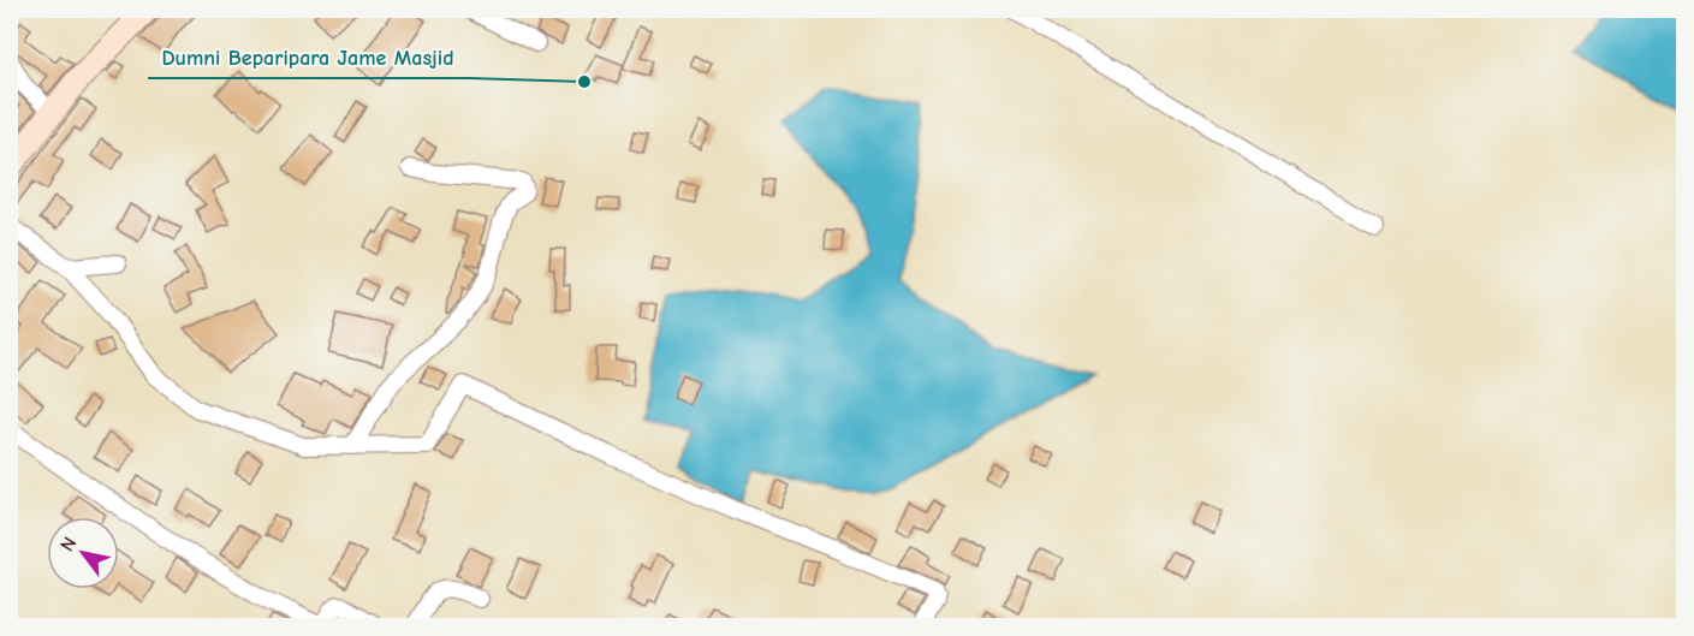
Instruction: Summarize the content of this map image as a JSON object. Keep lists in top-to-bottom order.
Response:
{
  "places": ["Dumni Beparipara Jame Masjid"],
  "north": "top left"
}
